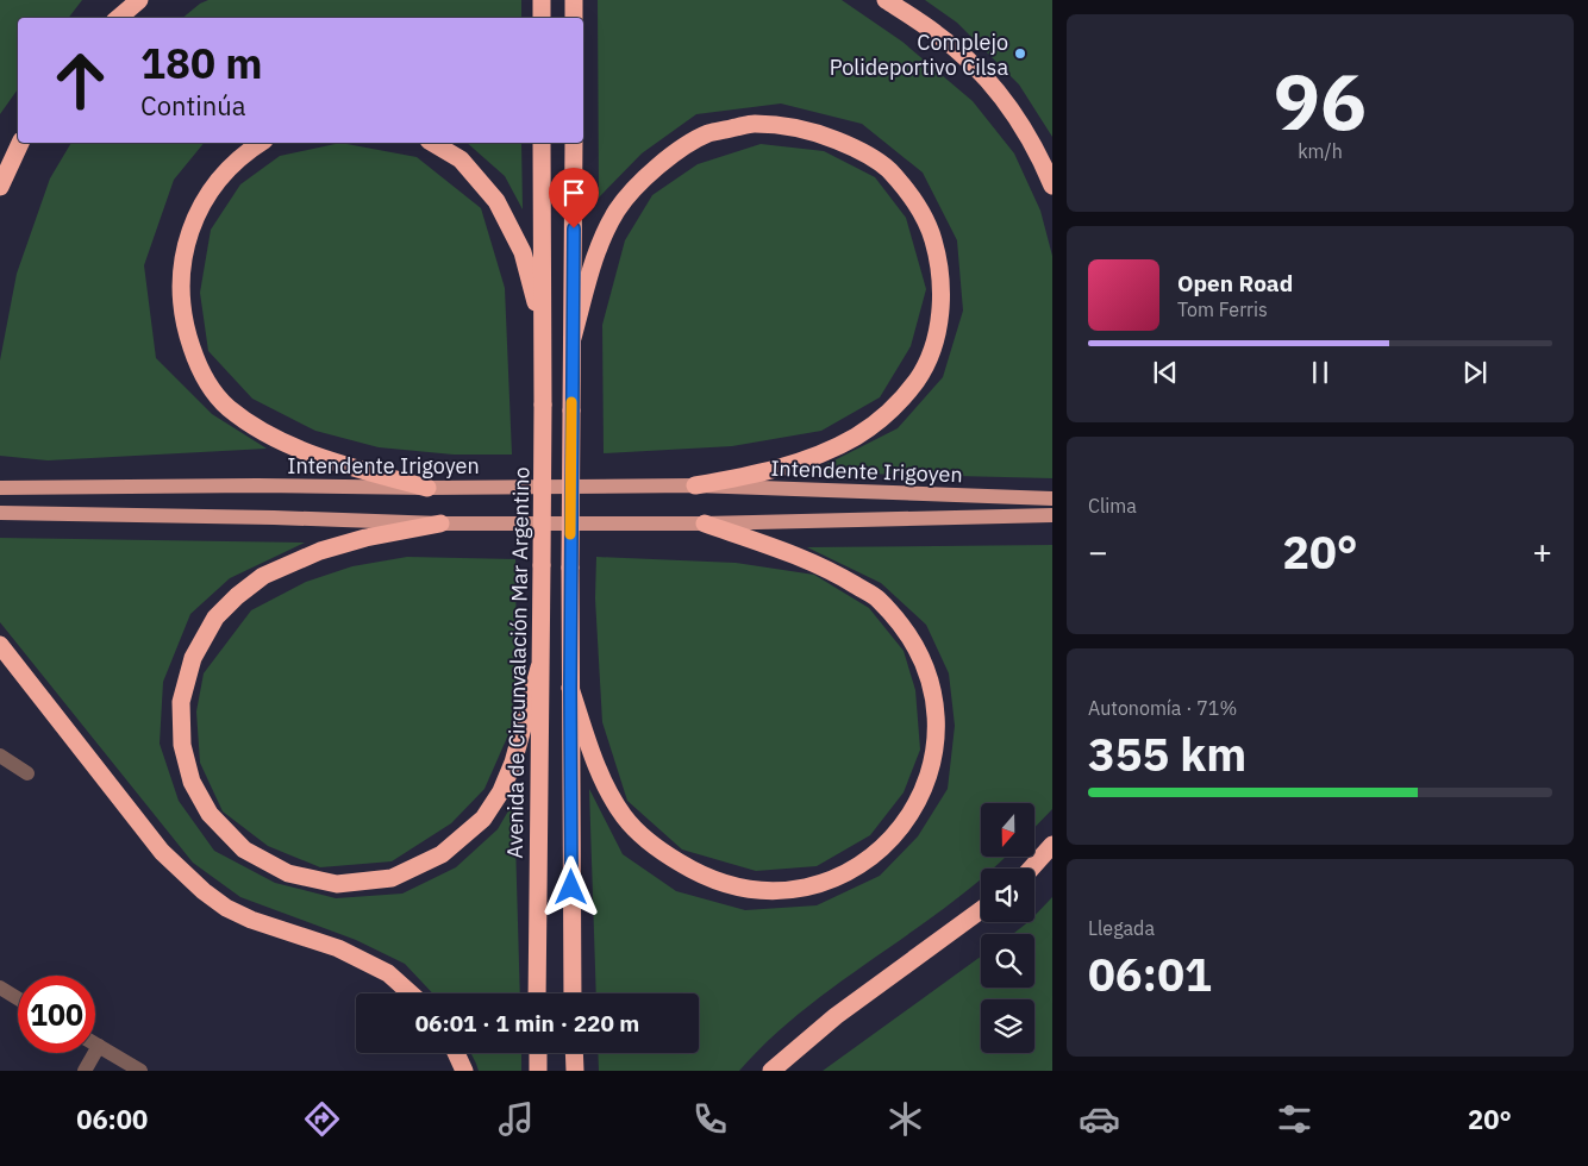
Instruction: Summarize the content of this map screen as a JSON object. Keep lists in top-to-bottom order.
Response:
{
  "streets": {
    "highway": ["Avenida de Circunvalación Mar Argentino"],
    "main road": ["Intendente Irigoyen"]
  },
  "places": ["Complejo Polideportivo Cilsa"],
  "north": "bottom",
  "page": {
    "tile": [
      ["96", "km/h"],
      "Clima",
      ["Autonomía · 71%", "355 km"],
      ["Llegada", "06:01"]
    ],
    "turn": ["180 m", "Continúa"],
    "song": ["Open Road", "Tom Ferris"],
    "heat": ["−", "20°", "+"],
    "limit": "100",
    "trip": "06:01 · 1 min · 220 m",
    "tabs": ["06:00", "20°"]
  }
}
